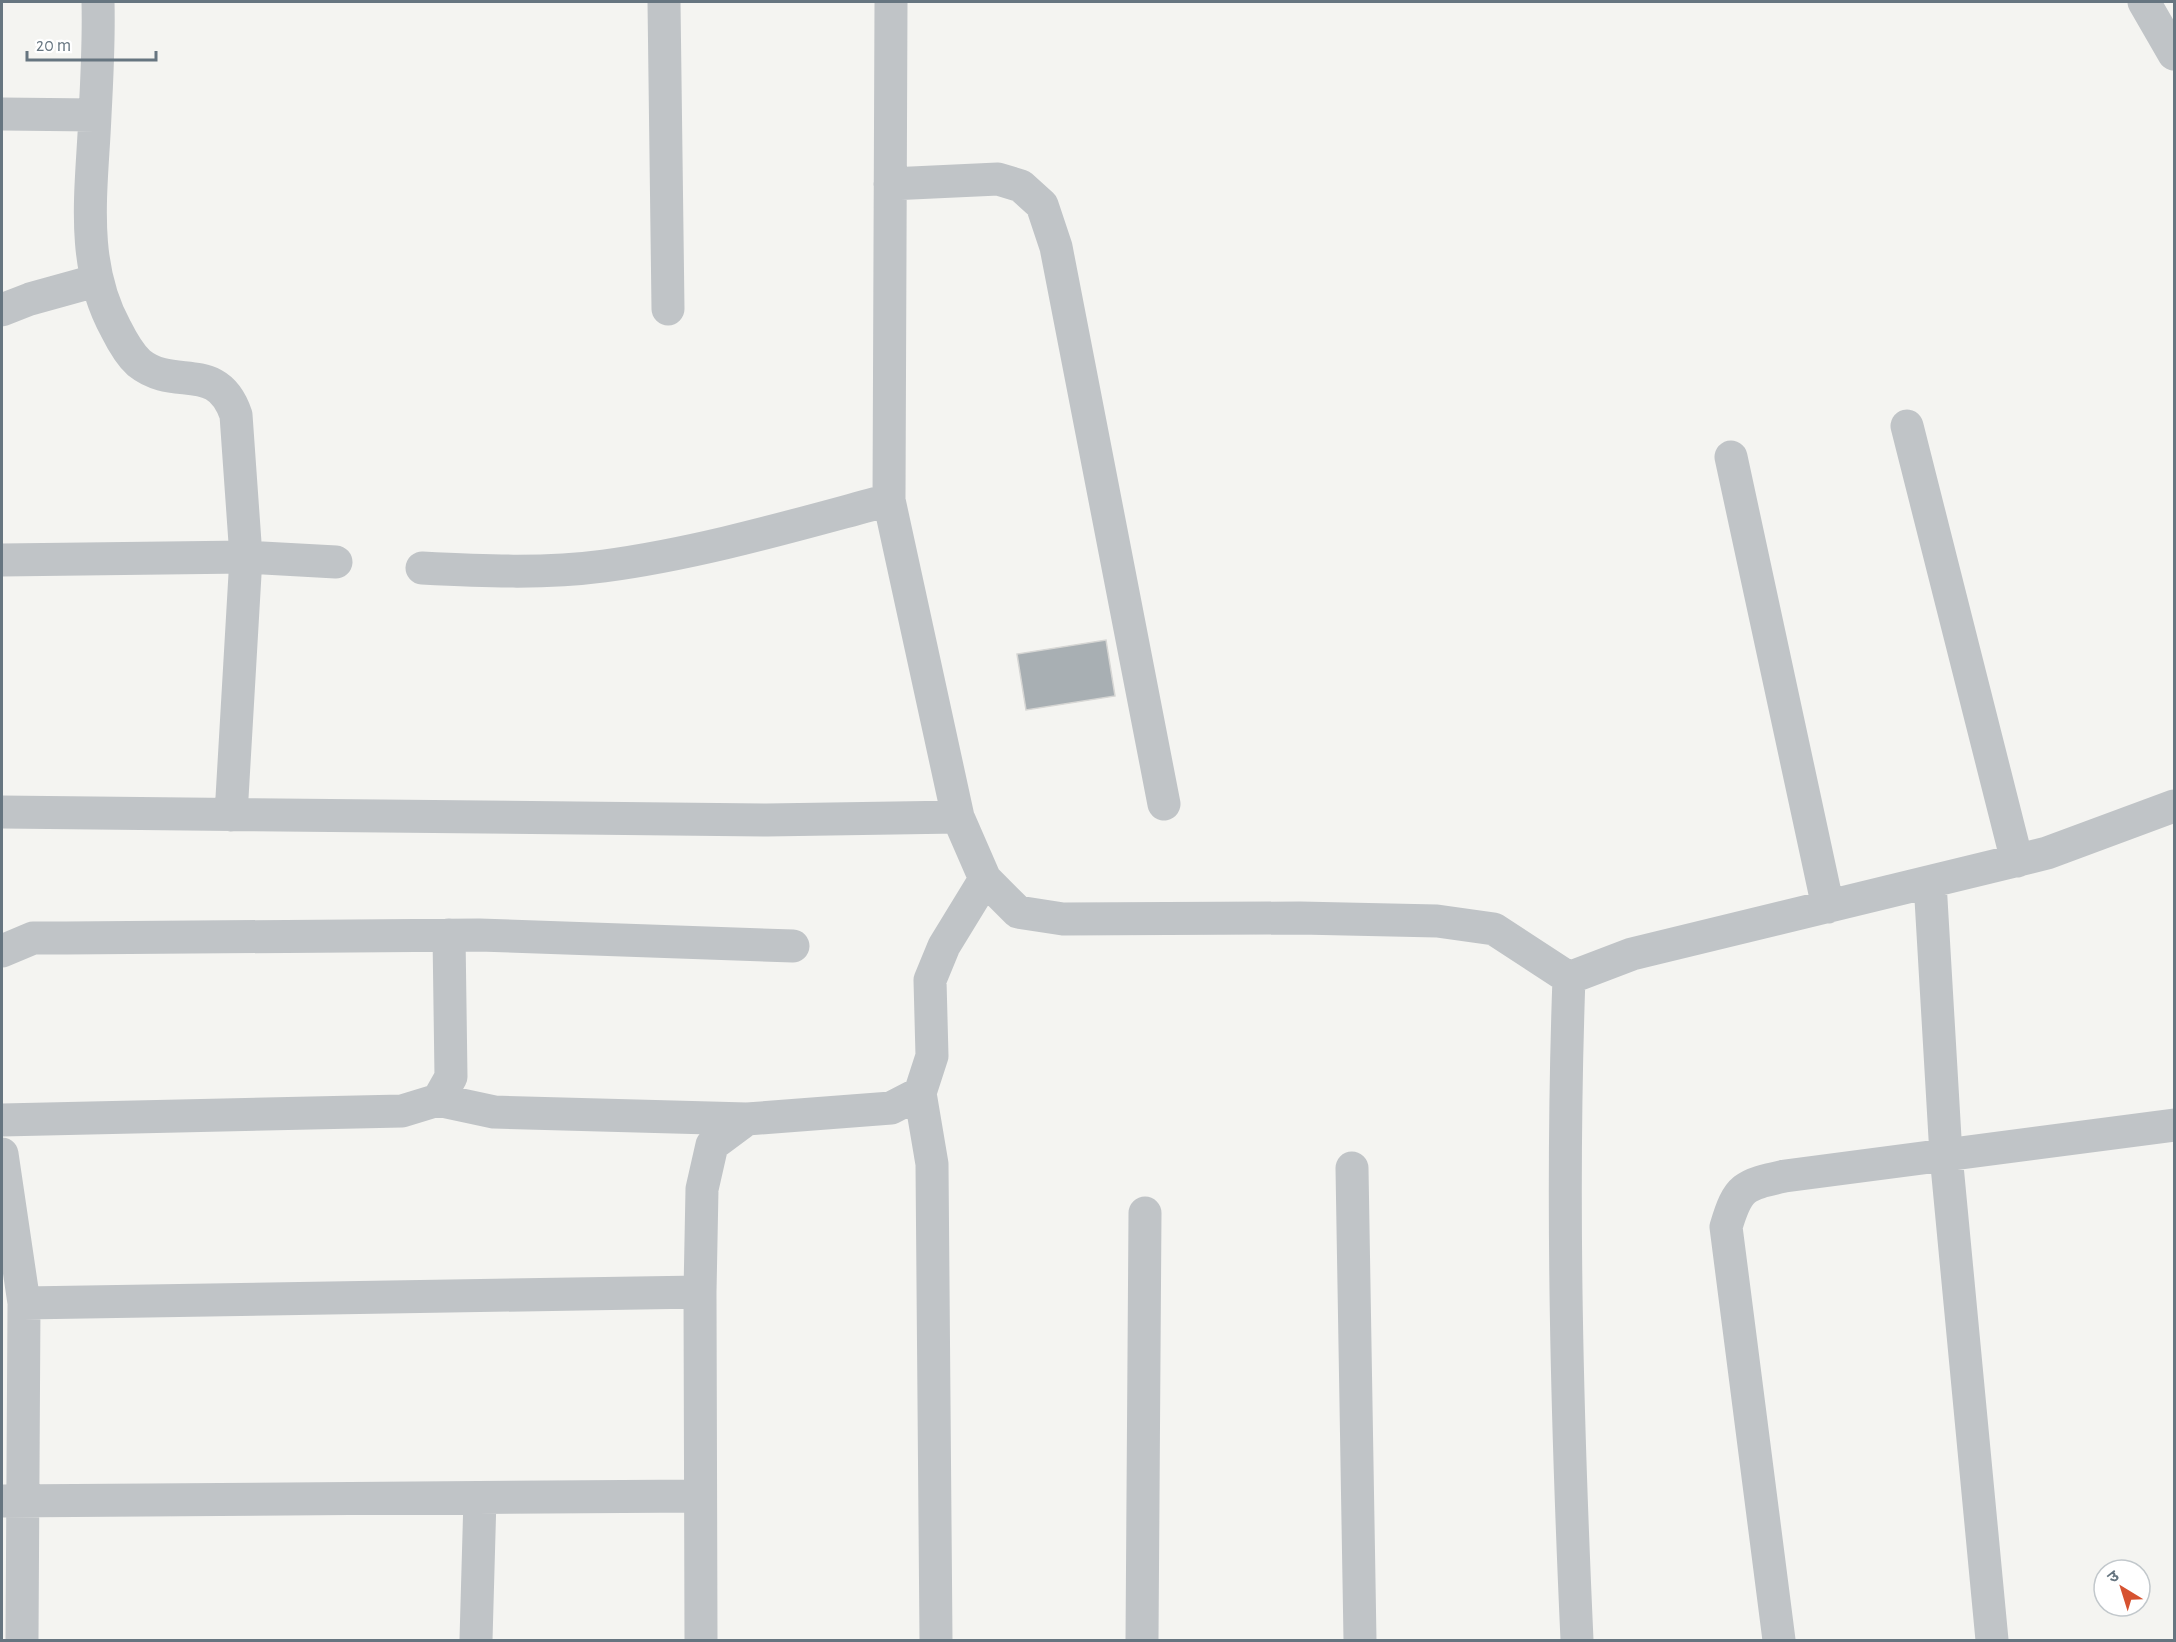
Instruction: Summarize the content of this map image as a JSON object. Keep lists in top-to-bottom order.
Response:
{
  "scale_bar": "20 m",
  "north": "top left"
}
